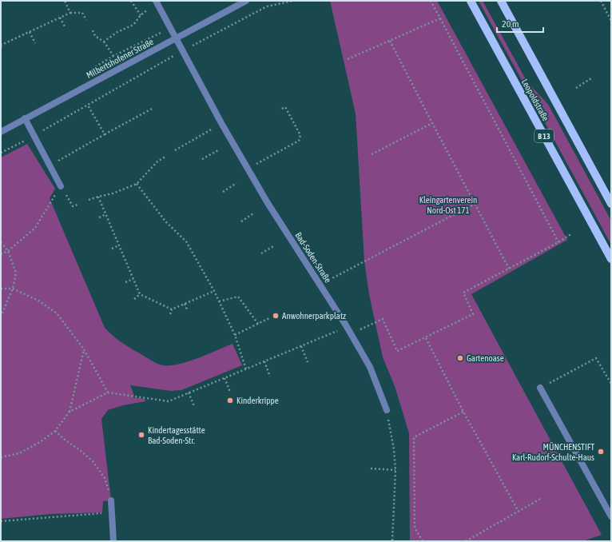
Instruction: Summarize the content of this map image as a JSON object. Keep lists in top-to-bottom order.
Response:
{
  "streets": {
    "main road": ["Leopoldstraße", "B 13"],
    "street": ["Milbertshofener Straße", "Bad-Soden-Straße"]
  },
  "crossings": [
    ["Milbertshofener Straße", "Bad-Soden-Straße"]
  ],
  "parks": ["Kleingartenverein Nord-Ost 171"],
  "places": [
    "Anwohnerparkplatz",
    "Gartenoase",
    "Kinderkrippe",
    "Kindertagesstätte Bad-Soden-Str.",
    "MÜNCHENSTIFT Karl-Rudorf-Schulte-Haus"
  ],
  "scale_bar": "20 m"
}
